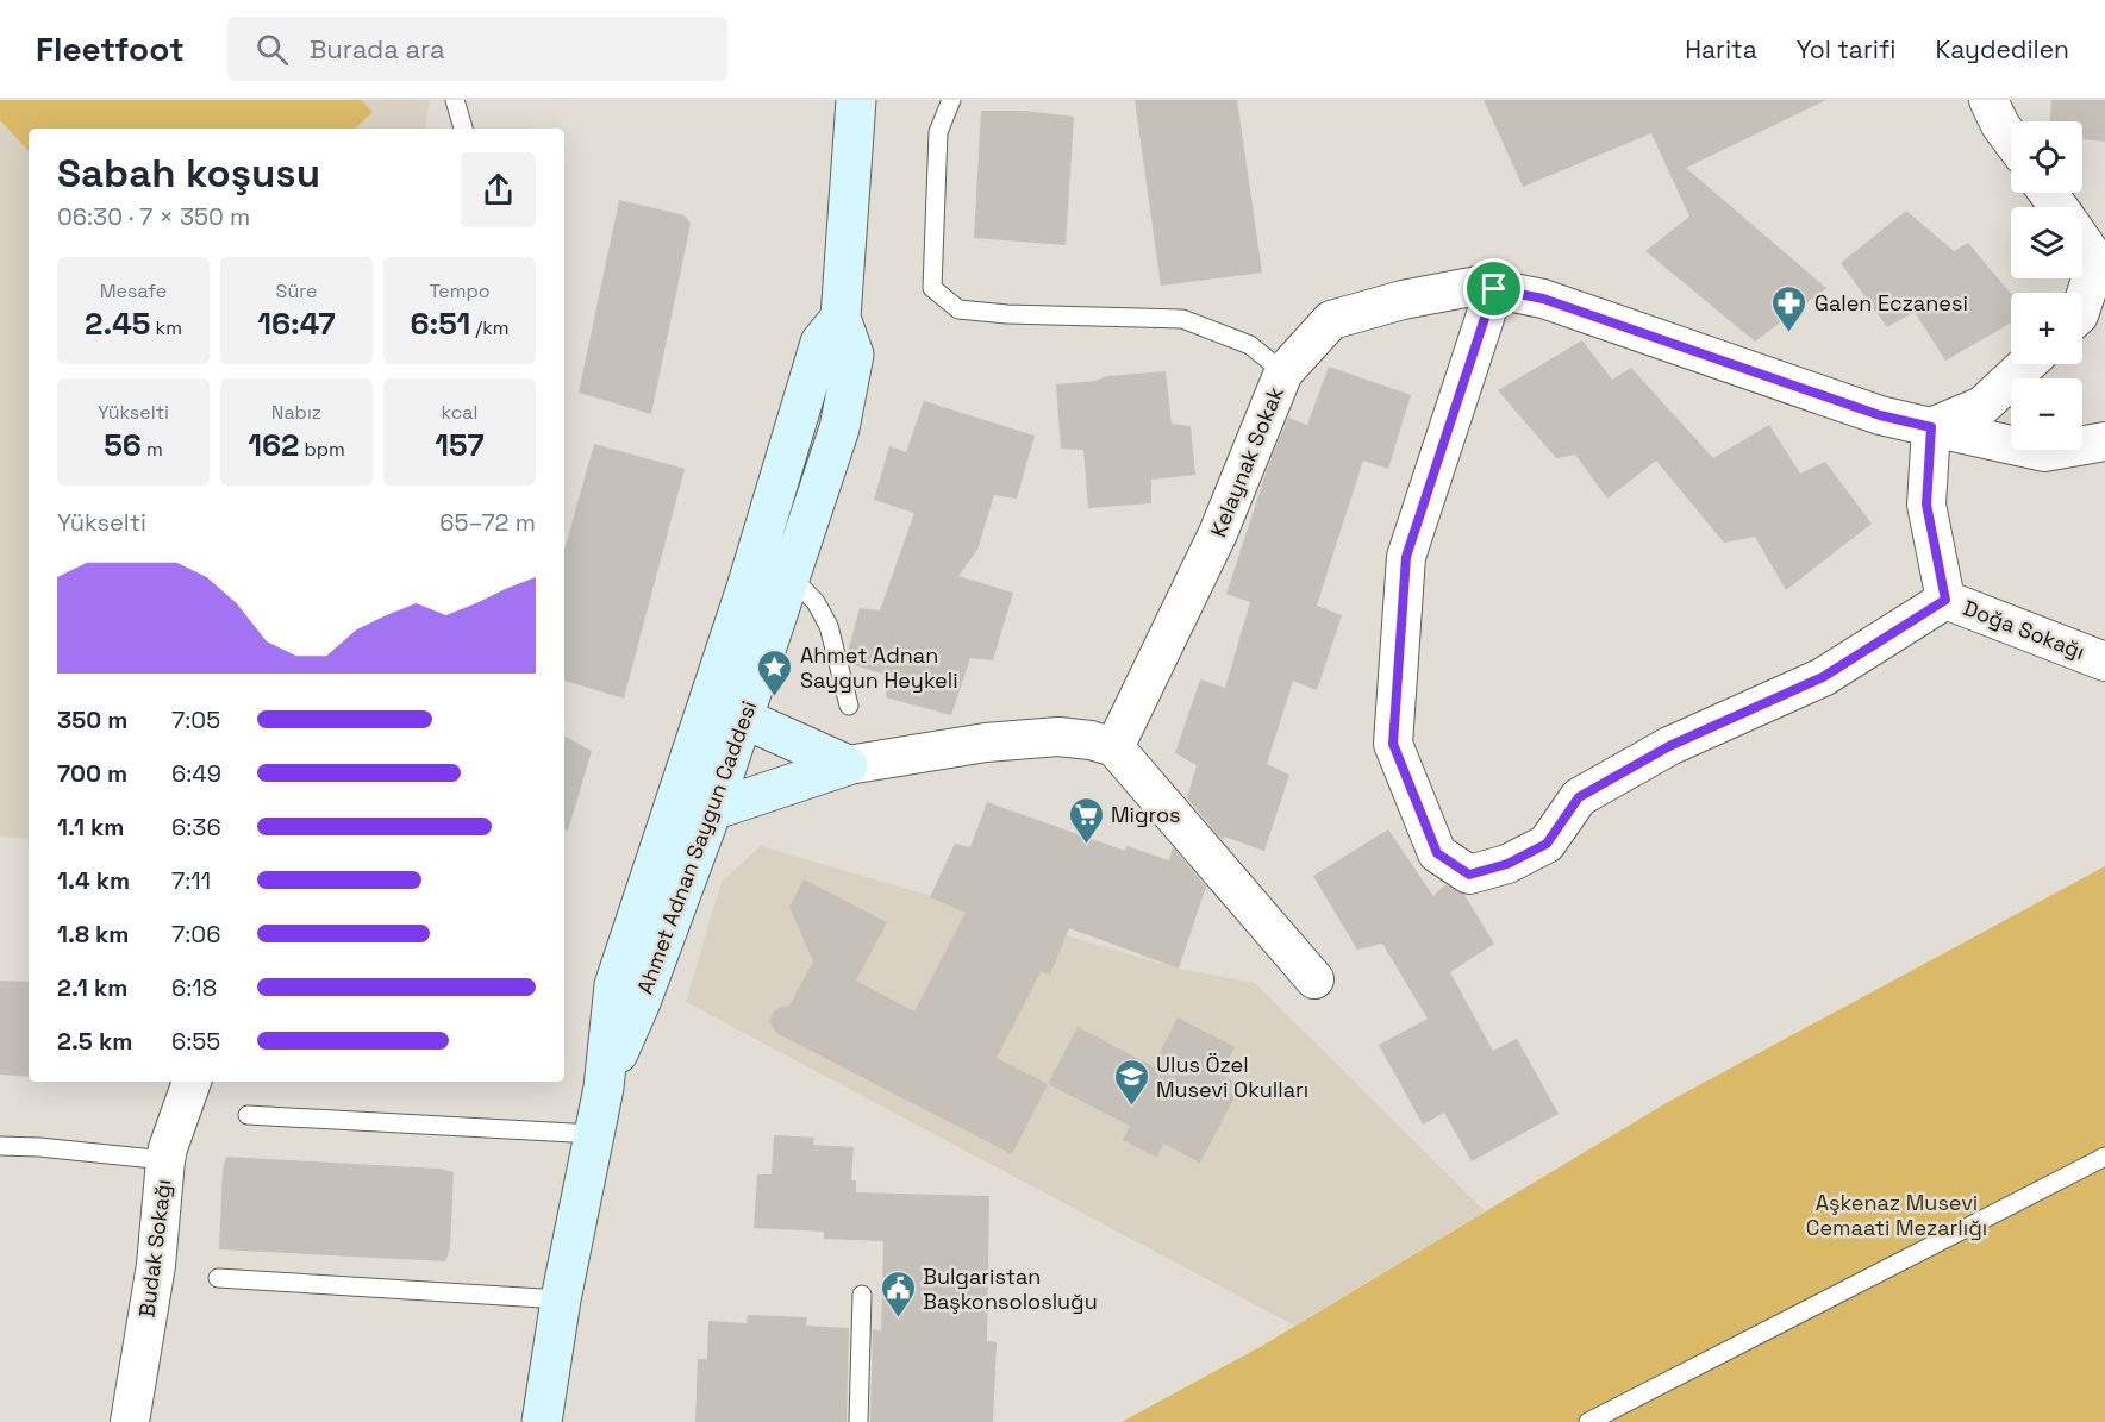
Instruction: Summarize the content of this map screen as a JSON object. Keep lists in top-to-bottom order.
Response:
{
  "streets": {
    "main road": ["Ahmet Adnan Saygun Caddesi"],
    "street": ["Kelaynak Sokak", "Doğa Sokağı", "Budak Sokağı"]
  },
  "crossings": [
    ["Kelaynak Sokak", "Doğa Sokağı"]
  ],
  "parks": ["Aşkenaz Musevi Cemaati Mezarlığı"],
  "places": {
    "pharmacy": ["Galen Eczanesi"],
    "place": ["Ahmet Adnan Saygun Heykeli"],
    "supermarket": ["Migros"],
    "school or university": ["Ulus Özel Musevi Okulları"],
    "public building": ["Bulgaristan Başkonsolosluğu"]
  },
  "page": {
    "header": "Fleetfoot",
    "search": "Burada ara",
    "nav": ["Harita", "Yol tarifi", "Kaydedilen"],
    "map_buttons": ["+", "−"],
    "heading": ["Sabah koşusu", "06:30 · 7 × 350 m"],
    "stats": [
      ["Mesafe", "2.45 km"],
      ["Süre", "16:47"],
      ["Tempo", "6:51 /km"],
      ["Yükselti", "56 m"],
      ["Nabız", "162 bpm"],
      ["kcal", "157"]
    ],
    "chart": ["Yükselti", "65–72 m"],
    "list": [
      {
        "name": "350 m",
        "note": "7:05"
      },
      {
        "name": "700 m",
        "note": "6:49"
      },
      {
        "name": "1.1 km",
        "note": "6:36"
      },
      {
        "name": "1.4 km",
        "note": "7:11"
      },
      {
        "name": "1.8 km",
        "note": "7:06"
      },
      {
        "name": "2.1 km",
        "note": "6:18"
      },
      {
        "name": "2.5 km",
        "note": "6:55"
      }
    ]
  }
}
